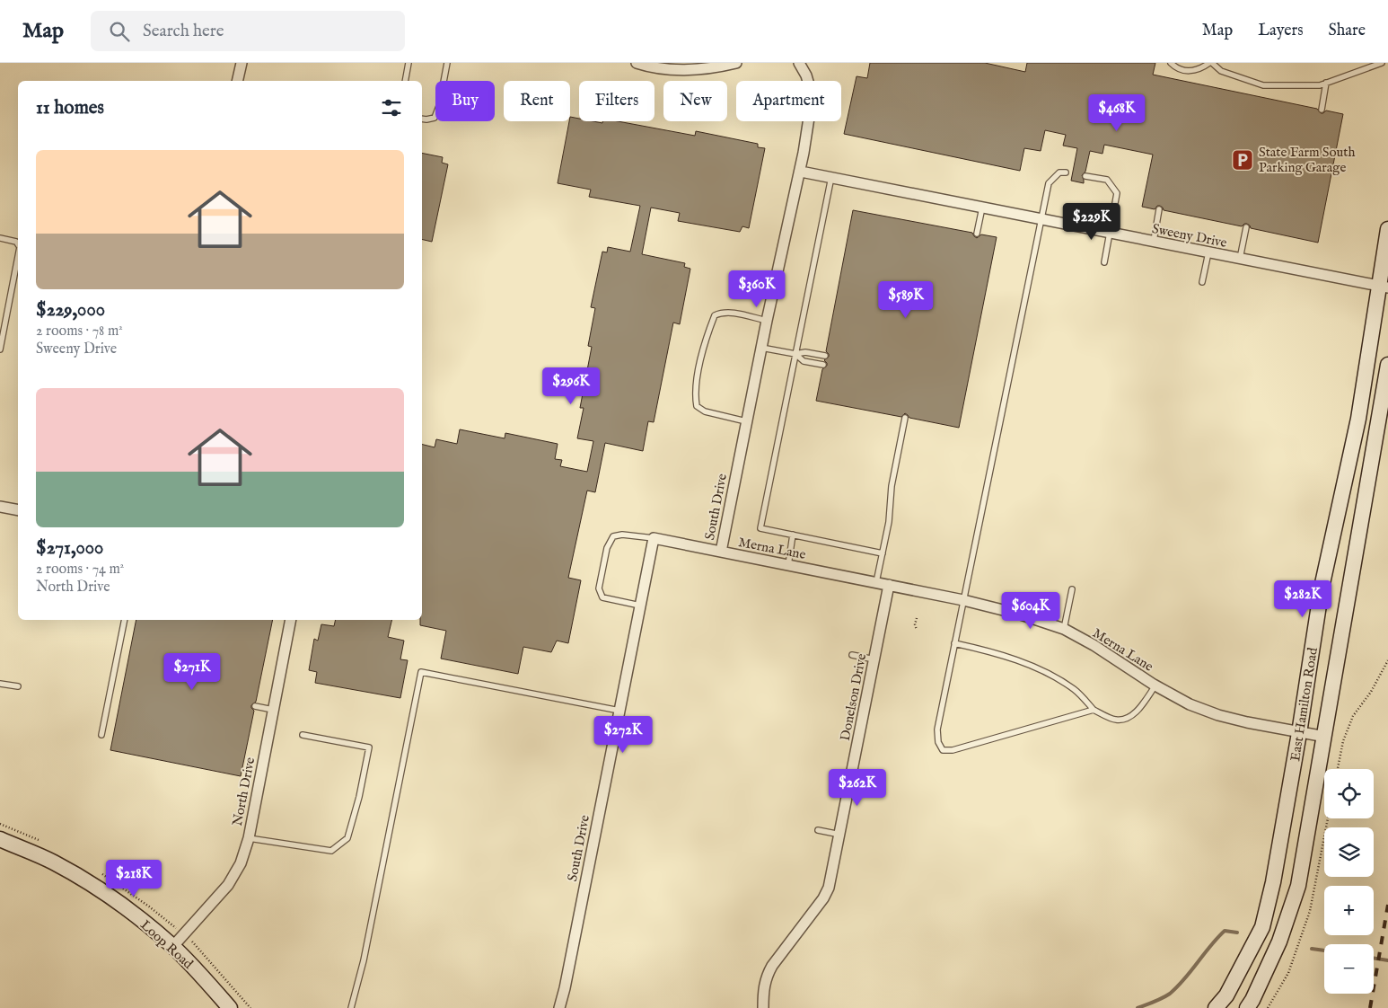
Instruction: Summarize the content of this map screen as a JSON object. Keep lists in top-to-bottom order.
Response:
{
  "streets": {
    "main road": ["East Hamilton Road", "Loop Road"],
    "street": [
      "Sweeny Drive",
      "South Drive",
      "Merna Lane",
      "Donelson Drive",
      "North Drive"
    ]
  },
  "crossings": [
    ["Sweeny Drive", "South Drive"],
    ["Sweeny Drive", "East Hamilton Road"],
    ["South Drive", "Merna Lane"],
    ["Merna Lane", "Donelson Drive"],
    ["Merna Lane", "East Hamilton Road"],
    ["North Drive", "Loop Road"]
  ],
  "places": {
    "parking": ["State Farm South Parking Garage"]
  },
  "page": {
    "header": "Map",
    "search": "Search here",
    "nav": ["Map", "Layers", "Share"],
    "chip": [
      "Buy",
      "Rent",
      "Filters",
      "New",
      "Apartment"
    ],
    "heading": "11 homes",
    "price": [
      "$468K",
      "$229K",
      "$360K",
      "$589K",
      "$296K",
      "$282K",
      "$604K",
      "$271K",
      "$272K",
      "$262K",
      "$218K"
    ],
    "list": [
      {
        "name": "$229,000",
        "note": "2 rooms · 78 m² · Sweeny Drive"
      },
      {
        "name": "$271,000",
        "note": "2 rooms · 74 m² · North Drive"
      }
    ],
    "map_buttons": ["+", "−"]
  }
}
